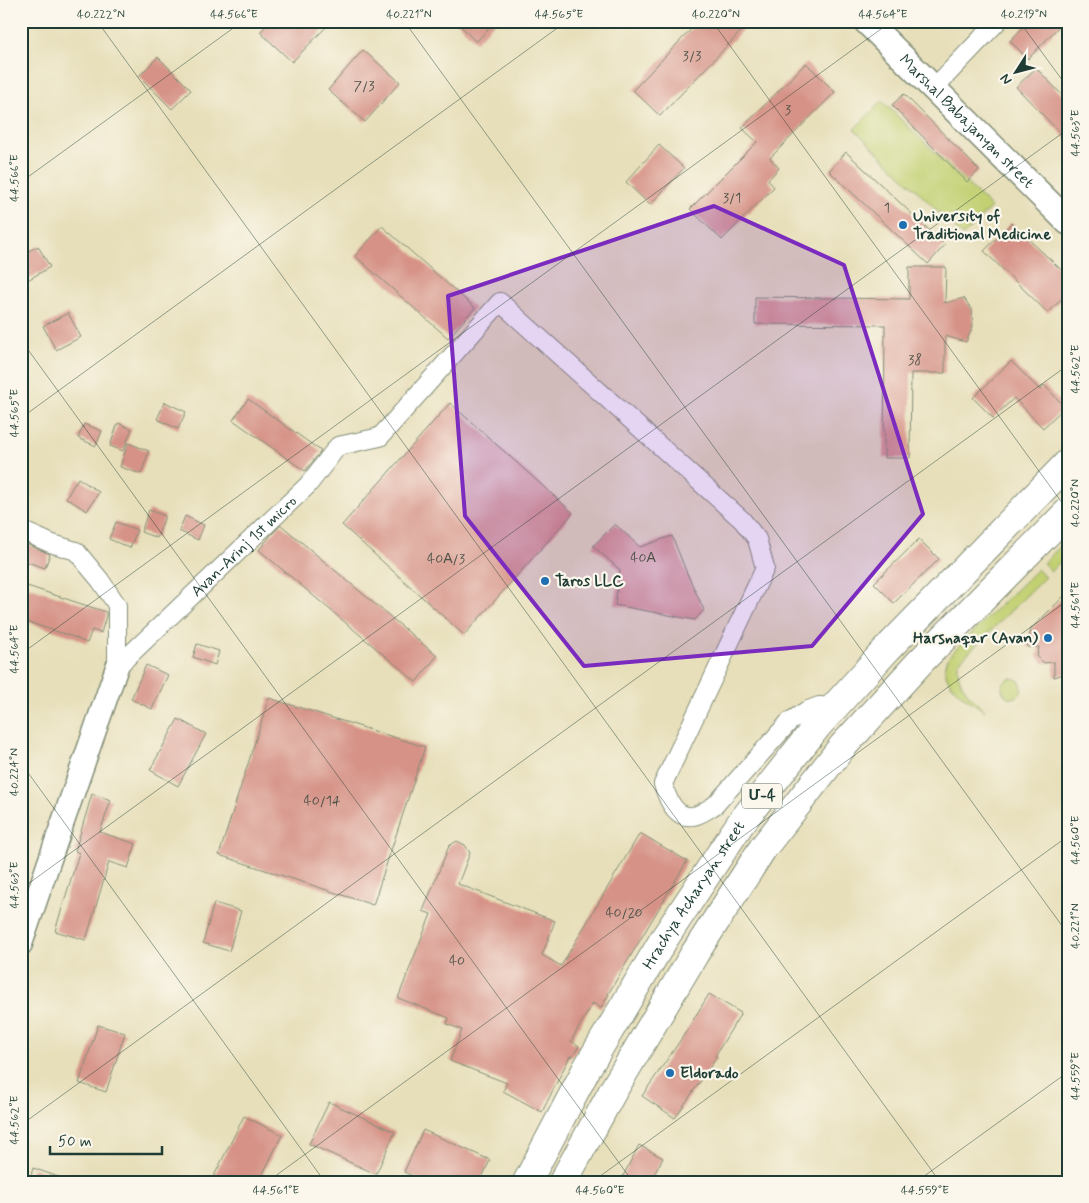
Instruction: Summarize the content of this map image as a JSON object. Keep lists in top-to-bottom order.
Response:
{
  "streets": {
    "highway": ["Մ-4", "Hrachya Acharyan street"],
    "main road": ["Marshal Babajanyan street"],
    "street": ["Avan-Arinj 1st micro"]
  },
  "crossings": [
    ["Avan-Arinj 1st micro", "Hrachya Acharyan street"]
  ],
  "places": [
    "University of Traditional Medicine",
    "Taros LLC",
    "Harsnaqar (Avan)",
    "Eldorado"
  ],
  "house_numbers": [
    "3/3",
    "7/3",
    "3",
    "3/1",
    "1",
    "38",
    "40А",
    "40А/3",
    "40/14",
    "40/20",
    "40"
  ],
  "scale_bar": "50 m",
  "north": "bottom left",
  "coordinates": [
    "40.222°N",
    "44.566°E",
    "40.221°N",
    "44.565°E",
    "40.220°N",
    "44.564°E",
    "40.219°N",
    "44.563°E",
    "44.562°E",
    "44.561°E",
    "40.224°N",
    "44.560°E",
    "44.559°E"
  ]
}
